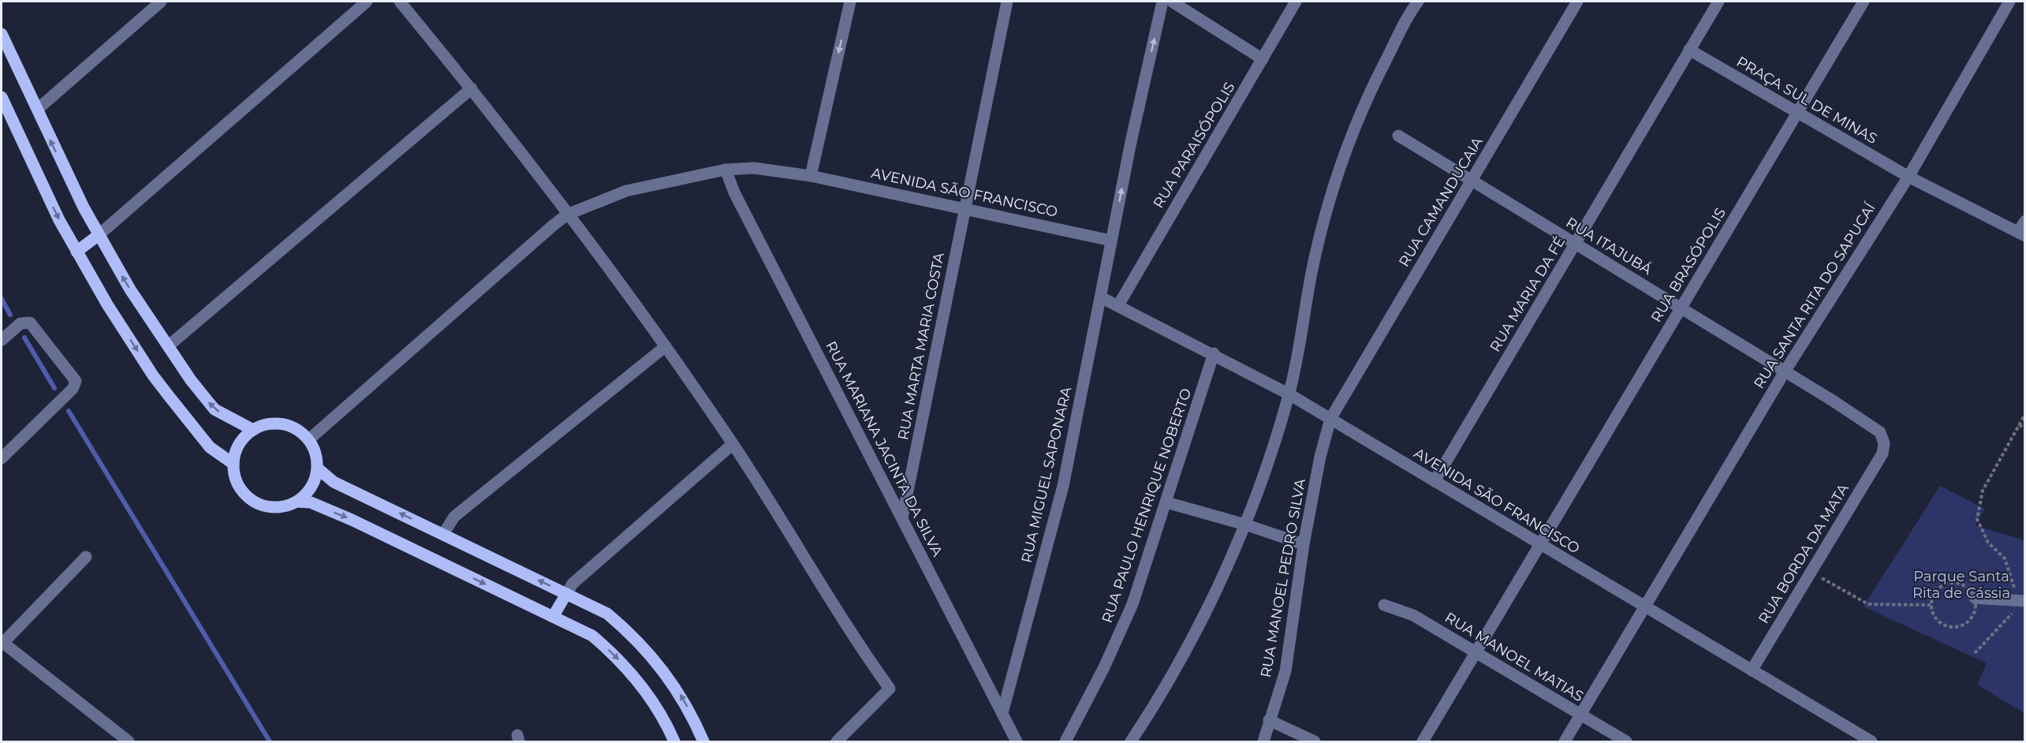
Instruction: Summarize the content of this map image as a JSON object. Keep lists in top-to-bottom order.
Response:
{
  "streets": {
    "street": [
      "PRAÇA SUL DE MINAS",
      "RUA PARAISÓPOLIS",
      "AVENIDA SÃO FRANCISCO",
      "RUA CAMANDUCAIA",
      "RUA ITAJUBÁ",
      "RUA BRASÓPOLIS",
      "RUA MARIA DA FÉ",
      "RUA SANTA RITA DO SAPUCAÍ",
      "RUA MARTA MARIA COSTA",
      "RUA MARIANA JACINTA DA SILVA",
      "RUA MIGUEL SAPONARA",
      "RUA PAULO HENRIQUE NOBERTO",
      "RUA BORDA DA MATA",
      "RUA MANOEL PEDRO SILVA",
      "RUA MANOEL MATIAS"
    ]
  },
  "crossings": [
    ["PRAÇA SUL DE MINAS", "RUA BRASÓPOLIS"],
    ["PRAÇA SUL DE MINAS", "RUA MARIA DA FÉ"],
    ["PRAÇA SUL DE MINAS", "RUA SANTA RITA DO SAPUCAÍ"],
    ["RUA PARAISÓPOLIS", "AVENIDA SÃO FRANCISCO"],
    ["AVENIDA SÃO FRANCISCO", "RUA CAMANDUCAIA"],
    ["AVENIDA SÃO FRANCISCO", "RUA BRASÓPOLIS"],
    ["AVENIDA SÃO FRANCISCO", "RUA MARIA DA FÉ"],
    ["AVENIDA SÃO FRANCISCO", "RUA SANTA RITA DO SAPUCAÍ"],
    ["AVENIDA SÃO FRANCISCO", "RUA MARTA MARIA COSTA"],
    ["AVENIDA SÃO FRANCISCO", "RUA MARIANA JACINTA DA SILVA"],
    ["AVENIDA SÃO FRANCISCO", "RUA MIGUEL SAPONARA"],
    ["AVENIDA SÃO FRANCISCO", "RUA PAULO HENRIQUE NOBERTO"],
    ["AVENIDA SÃO FRANCISCO", "RUA BORDA DA MATA"],
    ["AVENIDA SÃO FRANCISCO", "RUA MANOEL PEDRO SILVA"],
    ["RUA CAMANDUCAIA", "RUA ITAJUBÁ"],
    ["RUA CAMANDUCAIA", "RUA MANOEL PEDRO SILVA"],
    ["RUA ITAJUBÁ", "RUA BRASÓPOLIS"],
    ["RUA ITAJUBÁ", "RUA MARIA DA FÉ"],
    ["RUA ITAJUBÁ", "RUA SANTA RITA DO SAPUCAÍ"],
    ["RUA ITAJUBÁ", "RUA BORDA DA MATA"],
    ["RUA BRASÓPOLIS", "RUA MANOEL MATIAS"],
    ["RUA SANTA RITA DO SAPUCAÍ", "RUA MANOEL MATIAS"],
    ["RUA MARTA MARIA COSTA", "RUA MARIANA JACINTA DA SILVA"],
    ["RUA MARIANA JACINTA DA SILVA", "RUA MIGUEL SAPONARA"]
  ],
  "parks": ["Parque Santa Rita de Cássia"]
}
